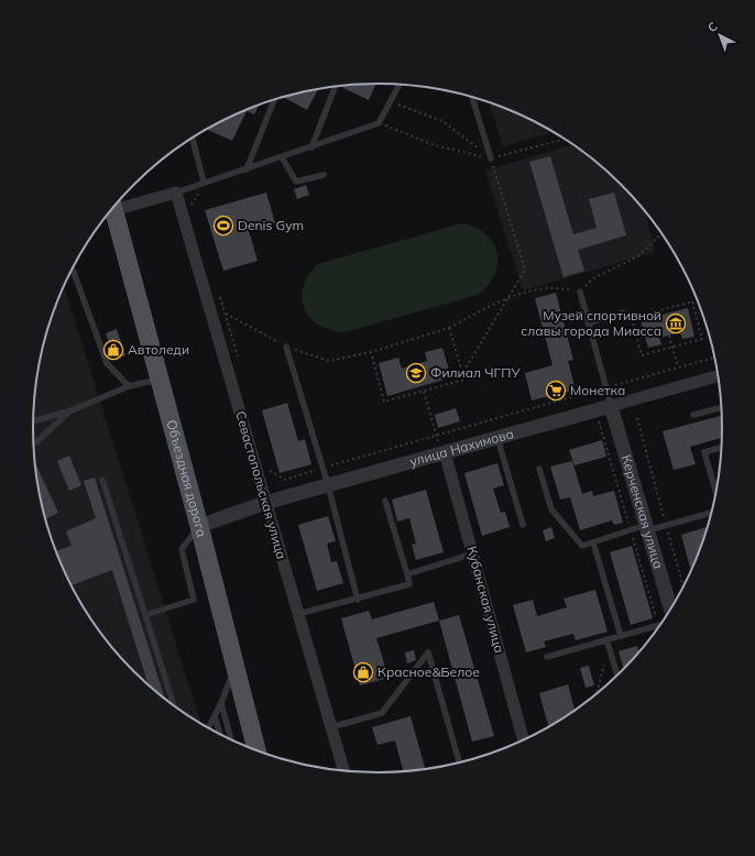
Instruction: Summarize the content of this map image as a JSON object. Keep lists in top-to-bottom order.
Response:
{
  "streets": {
    "main road": ["Объездная дорога"],
    "street": [
      "улица Нахимова",
      "Севастопольская улица",
      "Керченская улица",
      "Кубанская улица"
    ]
  },
  "crossings": [
    ["улица Нахимова", "Объездная дорога"],
    ["улица Нахимова", "Севастопольская улица"],
    ["улица Нахимова", "Керченская улица"],
    ["улица Нахимова", "Кубанская улица"]
  ],
  "places": {
    "sports": ["Denis Gym"],
    "museum": ["Музей спортивной славы города Миасса"],
    "shop": ["Автоледи", "Красное&Белое"],
    "school or university": ["Филиал ЧГПУ"],
    "supermarket": ["Монетка"]
  },
  "north": "top left"
}
